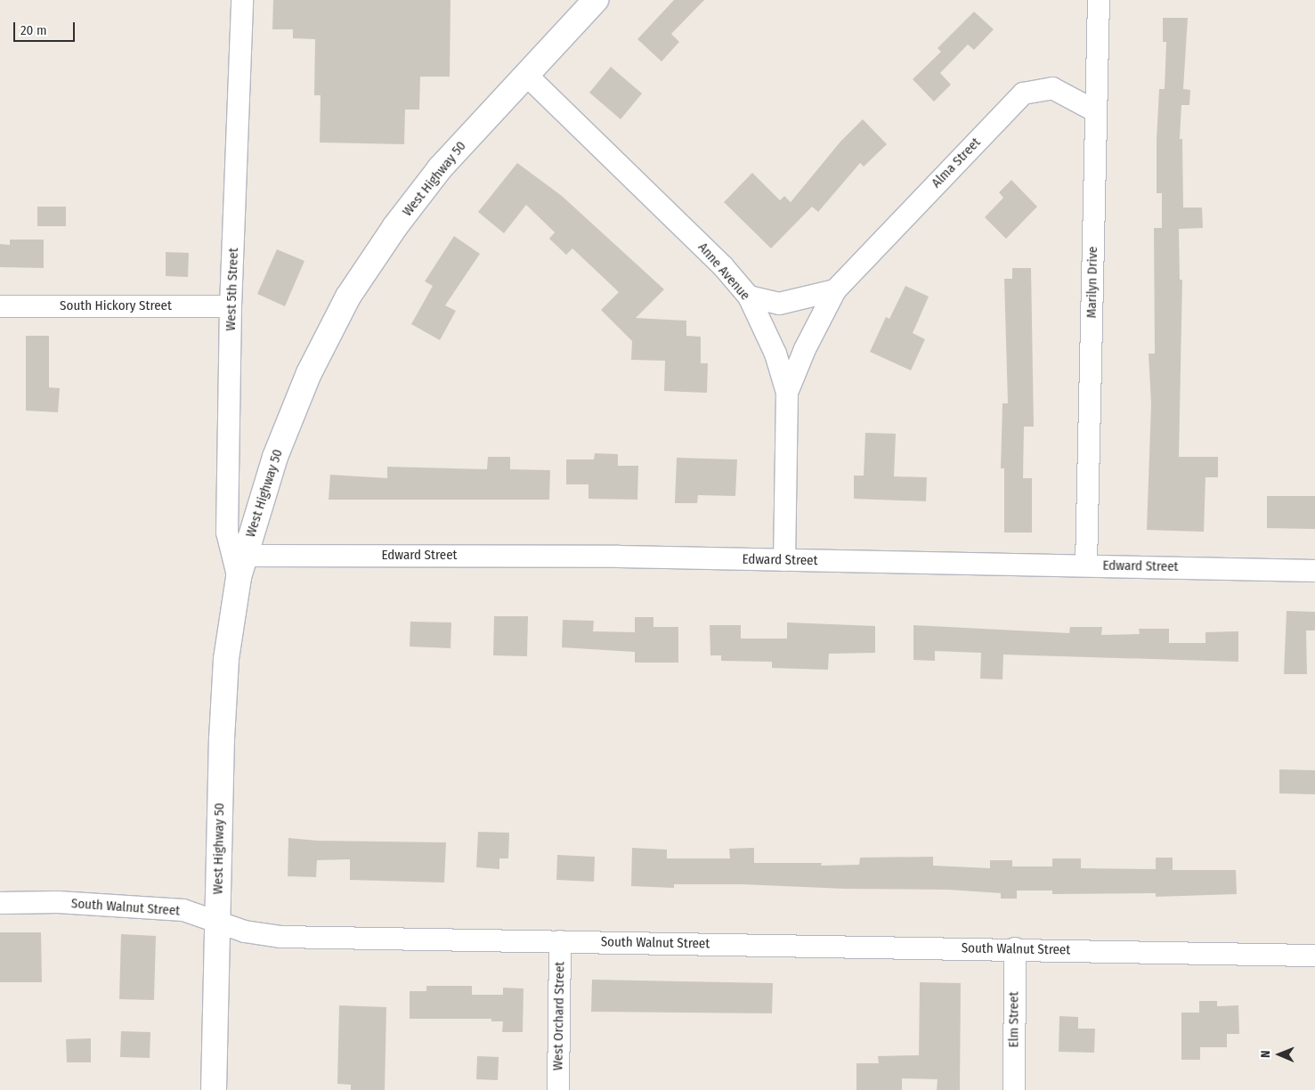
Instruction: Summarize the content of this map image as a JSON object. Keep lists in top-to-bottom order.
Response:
{
  "streets": {
    "main road": ["West Highway 50"],
    "street": [
      "Alma Street",
      "Anne Avenue",
      "Marilyn Drive",
      "West 5th Street",
      "South Hickory Street",
      "Edward Street",
      "South Walnut Street",
      "West Orchard Street",
      "Elm Street"
    ]
  },
  "crossings": [
    ["Alma Street", "Anne Avenue"],
    ["Alma Street", "Marilyn Drive"],
    ["West Highway 50", "Anne Avenue"],
    ["West Highway 50", "West 5th Street"],
    ["West Highway 50", "Edward Street"],
    ["West Highway 50", "South Walnut Street"],
    ["Anne Avenue", "Edward Street"],
    ["Marilyn Drive", "Edward Street"],
    ["West 5th Street", "South Hickory Street"],
    ["West 5th Street", "Edward Street"],
    ["South Walnut Street", "West Orchard Street"],
    ["South Walnut Street", "Elm Street"]
  ],
  "scale_bar": "20 m",
  "north": "left"
}
